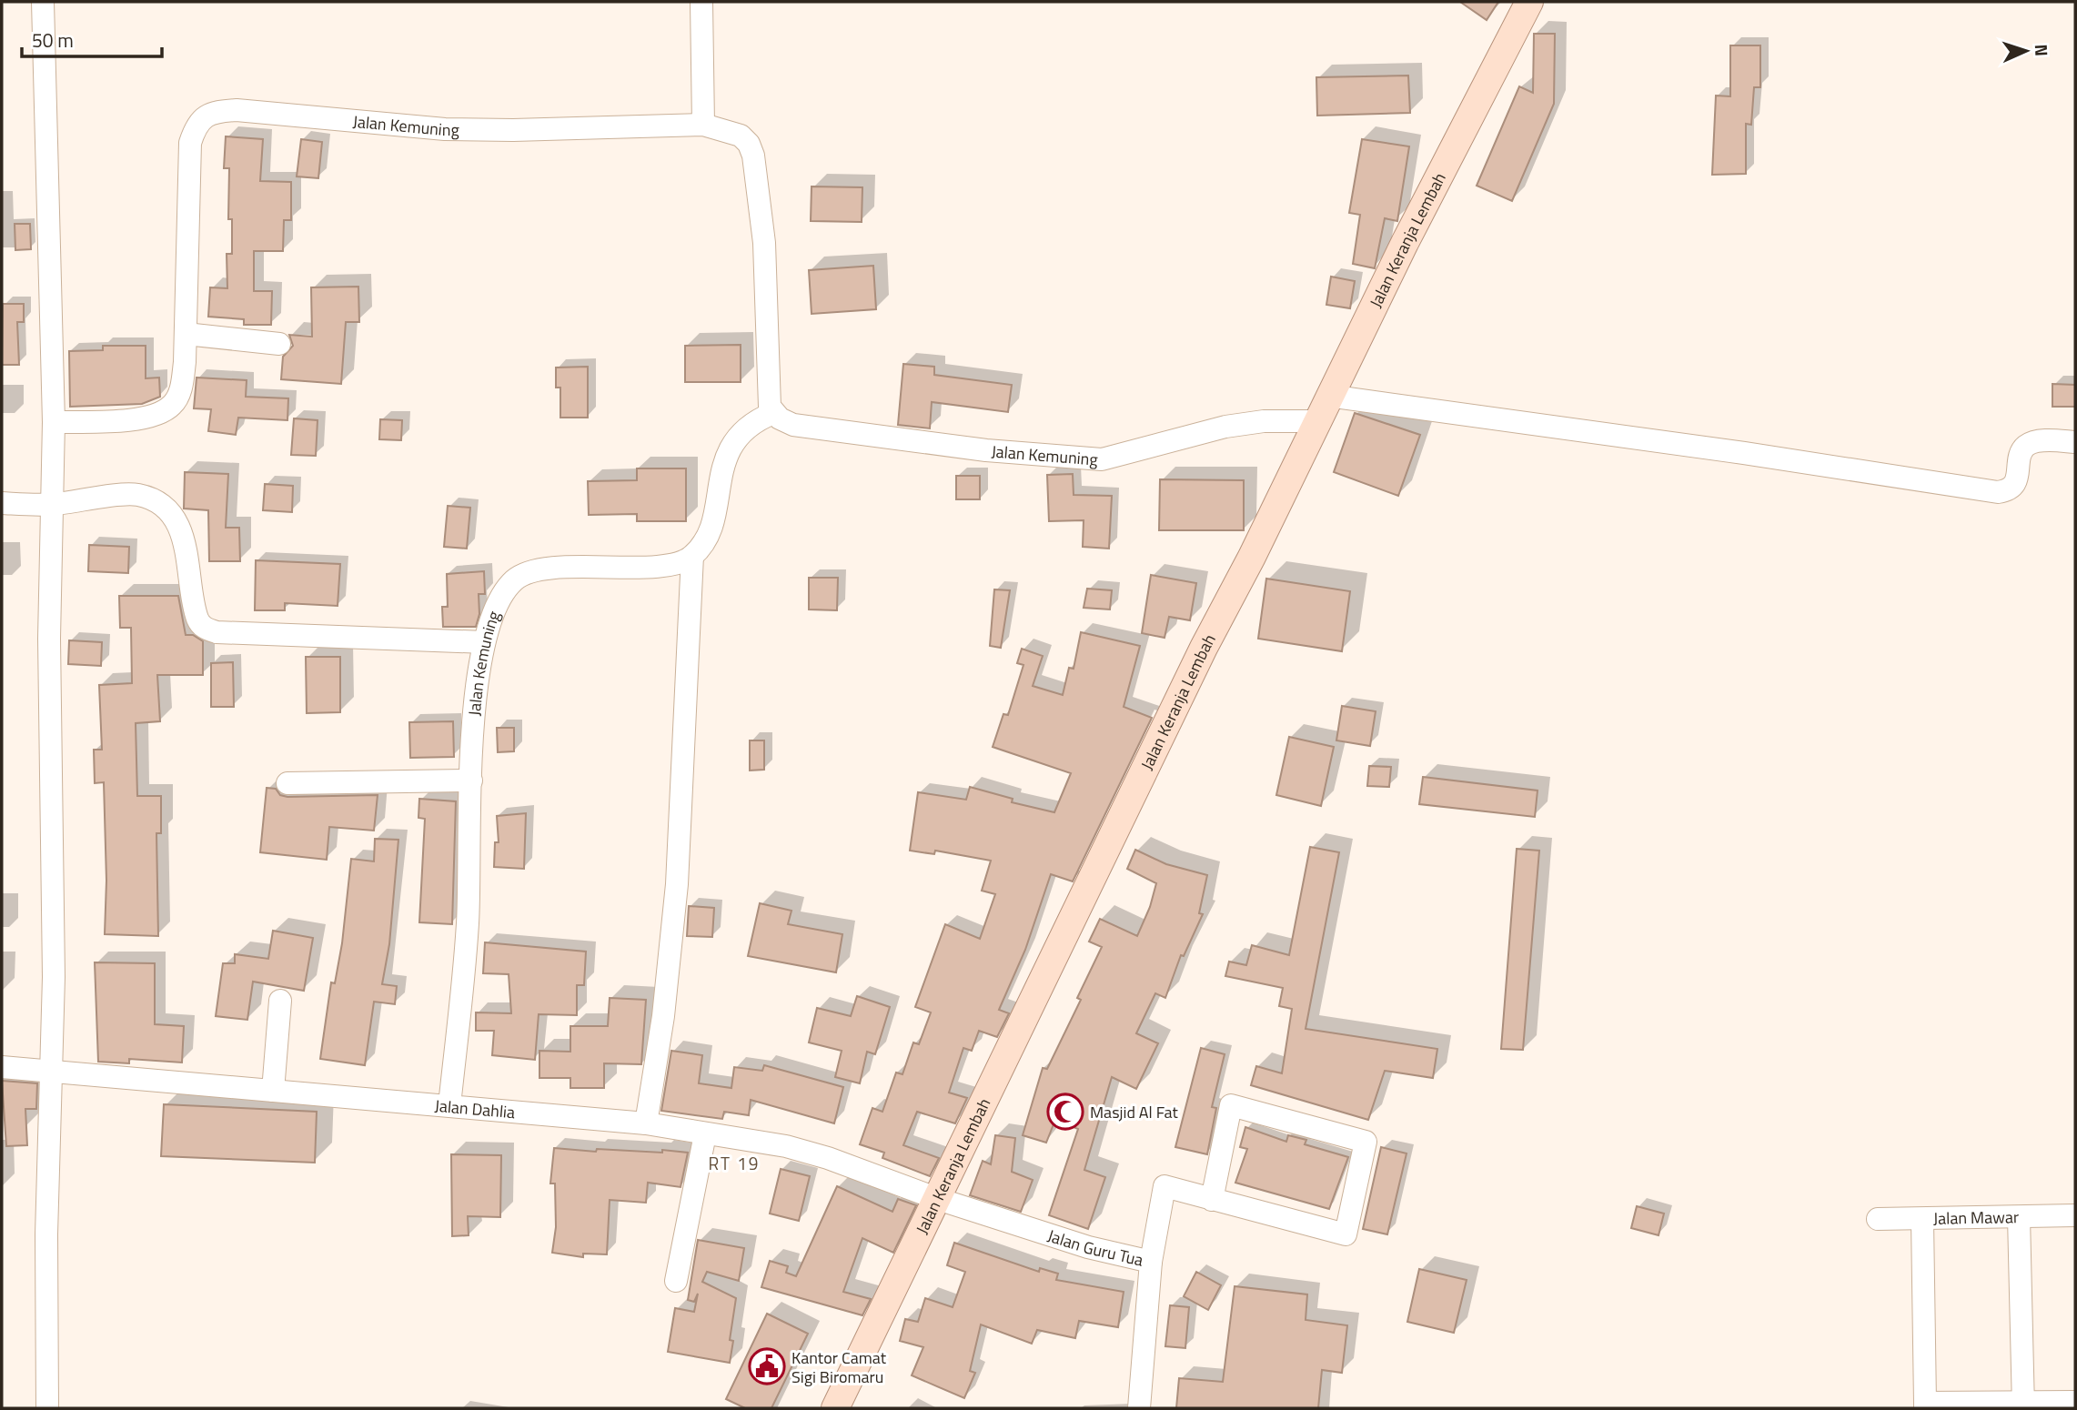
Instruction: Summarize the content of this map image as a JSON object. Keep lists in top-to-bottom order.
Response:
{
  "streets": {
    "main road": ["Jalan Keranja Lembah"],
    "street": [
      "Jalan Kemuning",
      "Jalan Dahlia",
      "Jalan Mawar",
      "Jalan Guru Tua"
    ]
  },
  "crossings": [
    ["Jalan Kemuning", "Jalan Keranja Lembah"],
    ["Jalan Kemuning", "Jalan Dahlia"],
    ["Jalan Keranja Lembah", "Jalan Dahlia"],
    ["Jalan Keranja Lembah", "Jalan Guru Tua"],
    ["Jalan Dahlia", "Jalan Guru Tua"]
  ],
  "districts": ["RT 19"],
  "places": {
    "mosque": ["Masjid Al Fat"],
    "public building": ["Kantor Camat Sigi Biromaru"]
  },
  "scale_bar": "50 m",
  "north": "right"
}
